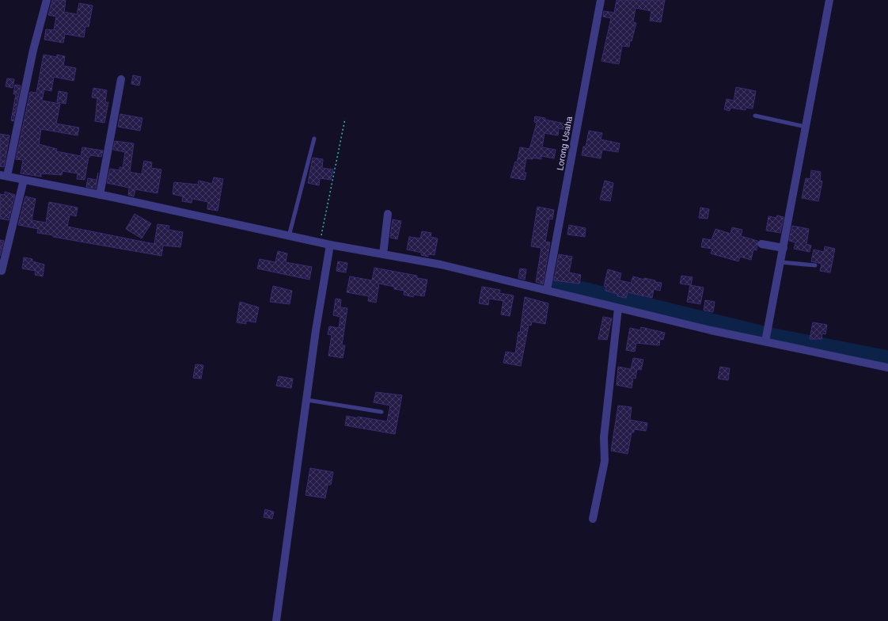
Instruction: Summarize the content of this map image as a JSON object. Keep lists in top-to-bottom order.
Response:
{
  "streets": {
    "street": ["Lorong Usaha"]
  }
}
